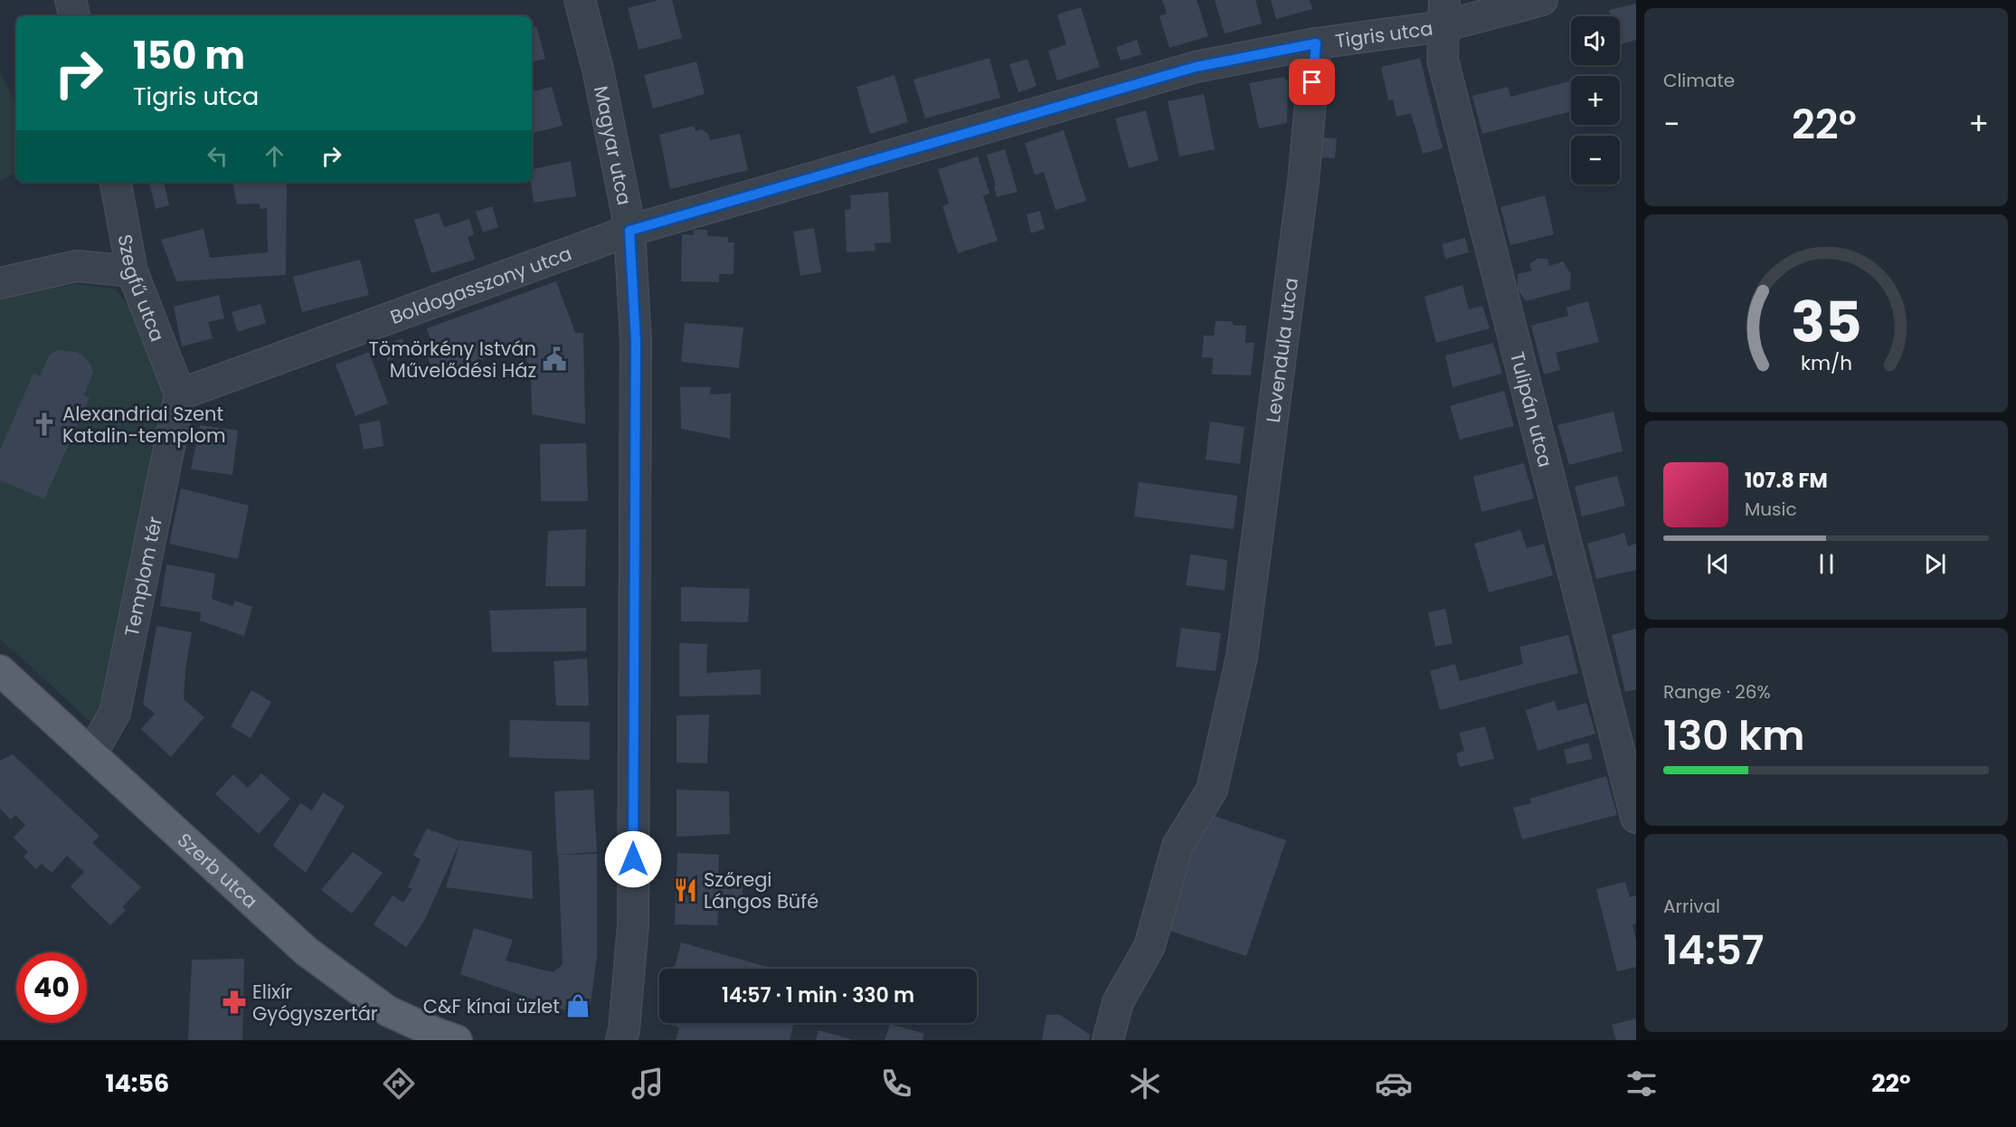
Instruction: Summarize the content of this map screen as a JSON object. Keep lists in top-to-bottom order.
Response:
{
  "streets": {
    "main road": ["Szerb utca"],
    "street": [
      "Tigris utca",
      "Magyar utca",
      "Boldogasszony utca",
      "Szegfű utca",
      "Levendula utca",
      "Tulipán utca",
      "Templom tér"
    ]
  },
  "crossings": [
    ["Tigris utca", "Magyar utca"],
    ["Tigris utca", "Boldogasszony utca"],
    ["Tigris utca", "Levendula utca"],
    ["Tigris utca", "Tulipán utca"],
    ["Magyar utca", "Boldogasszony utca"],
    ["Boldogasszony utca", "Szegfű utca"],
    ["Boldogasszony utca", "Templom tér"],
    ["Szegfű utca", "Templom tér"],
    ["Templom tér", "Szerb utca"]
  ],
  "places": {
    "public building": ["Tömörkény István Művelődési Ház"],
    "church": ["Alexandriai Szent Katalin-templom"],
    "restaurant": ["Szőregi Lángos Büfé"],
    "pharmacy": ["Elixír Gyógyszertár"],
    "shop": ["C&F kínai üzlet"]
  },
  "page": {
    "tile": [
      "Climate",
      ["Range · 26%", "130 km"],
      ["Arrival", "14:57"]
    ],
    "map_buttons": ["+", "−"],
    "turn": ["150 m", "Tigris utca"],
    "heat": ["−", "22°", "+"],
    "song": ["107.8 FM", "Music"],
    "limit": "40",
    "trip": "14:57 · 1 min · 330 m",
    "tabs": ["14:56", "22°"],
    "gauge": ["35", "km/h"]
  }
}
